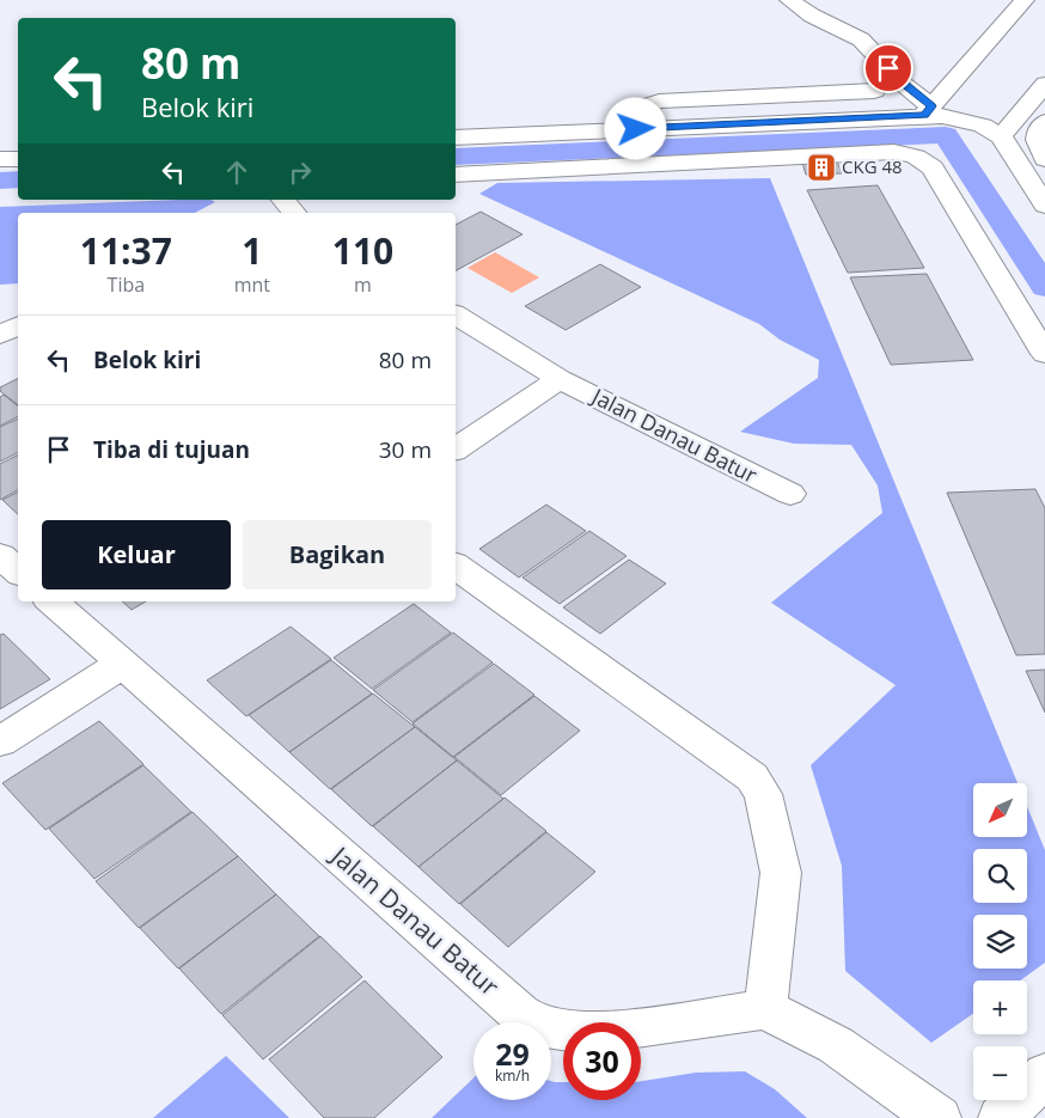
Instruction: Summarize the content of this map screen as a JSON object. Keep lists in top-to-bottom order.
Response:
{
  "streets": {
    "street": ["Jalan Danau Batur"]
  },
  "places": {
    "building": ["CKG 48"]
  },
  "north": "bottom left",
  "page": {
    "turn": ["80 m", "Belok kiri"],
    "eta": [
      "11:37",
      "Tiba",
      "1",
      "mnt",
      "110",
      "m"
    ],
    "list": [
      {
        "name": "Belok kiri",
        "value": "80 m"
      },
      {
        "name": "Tiba di tujuan",
        "value": "30 m"
      }
    ],
    "buttons": ["Keluar", "Bagikan"],
    "map_buttons": ["+", "−"],
    "speed": "29 km/h",
    "limit": "30"
  }
}
